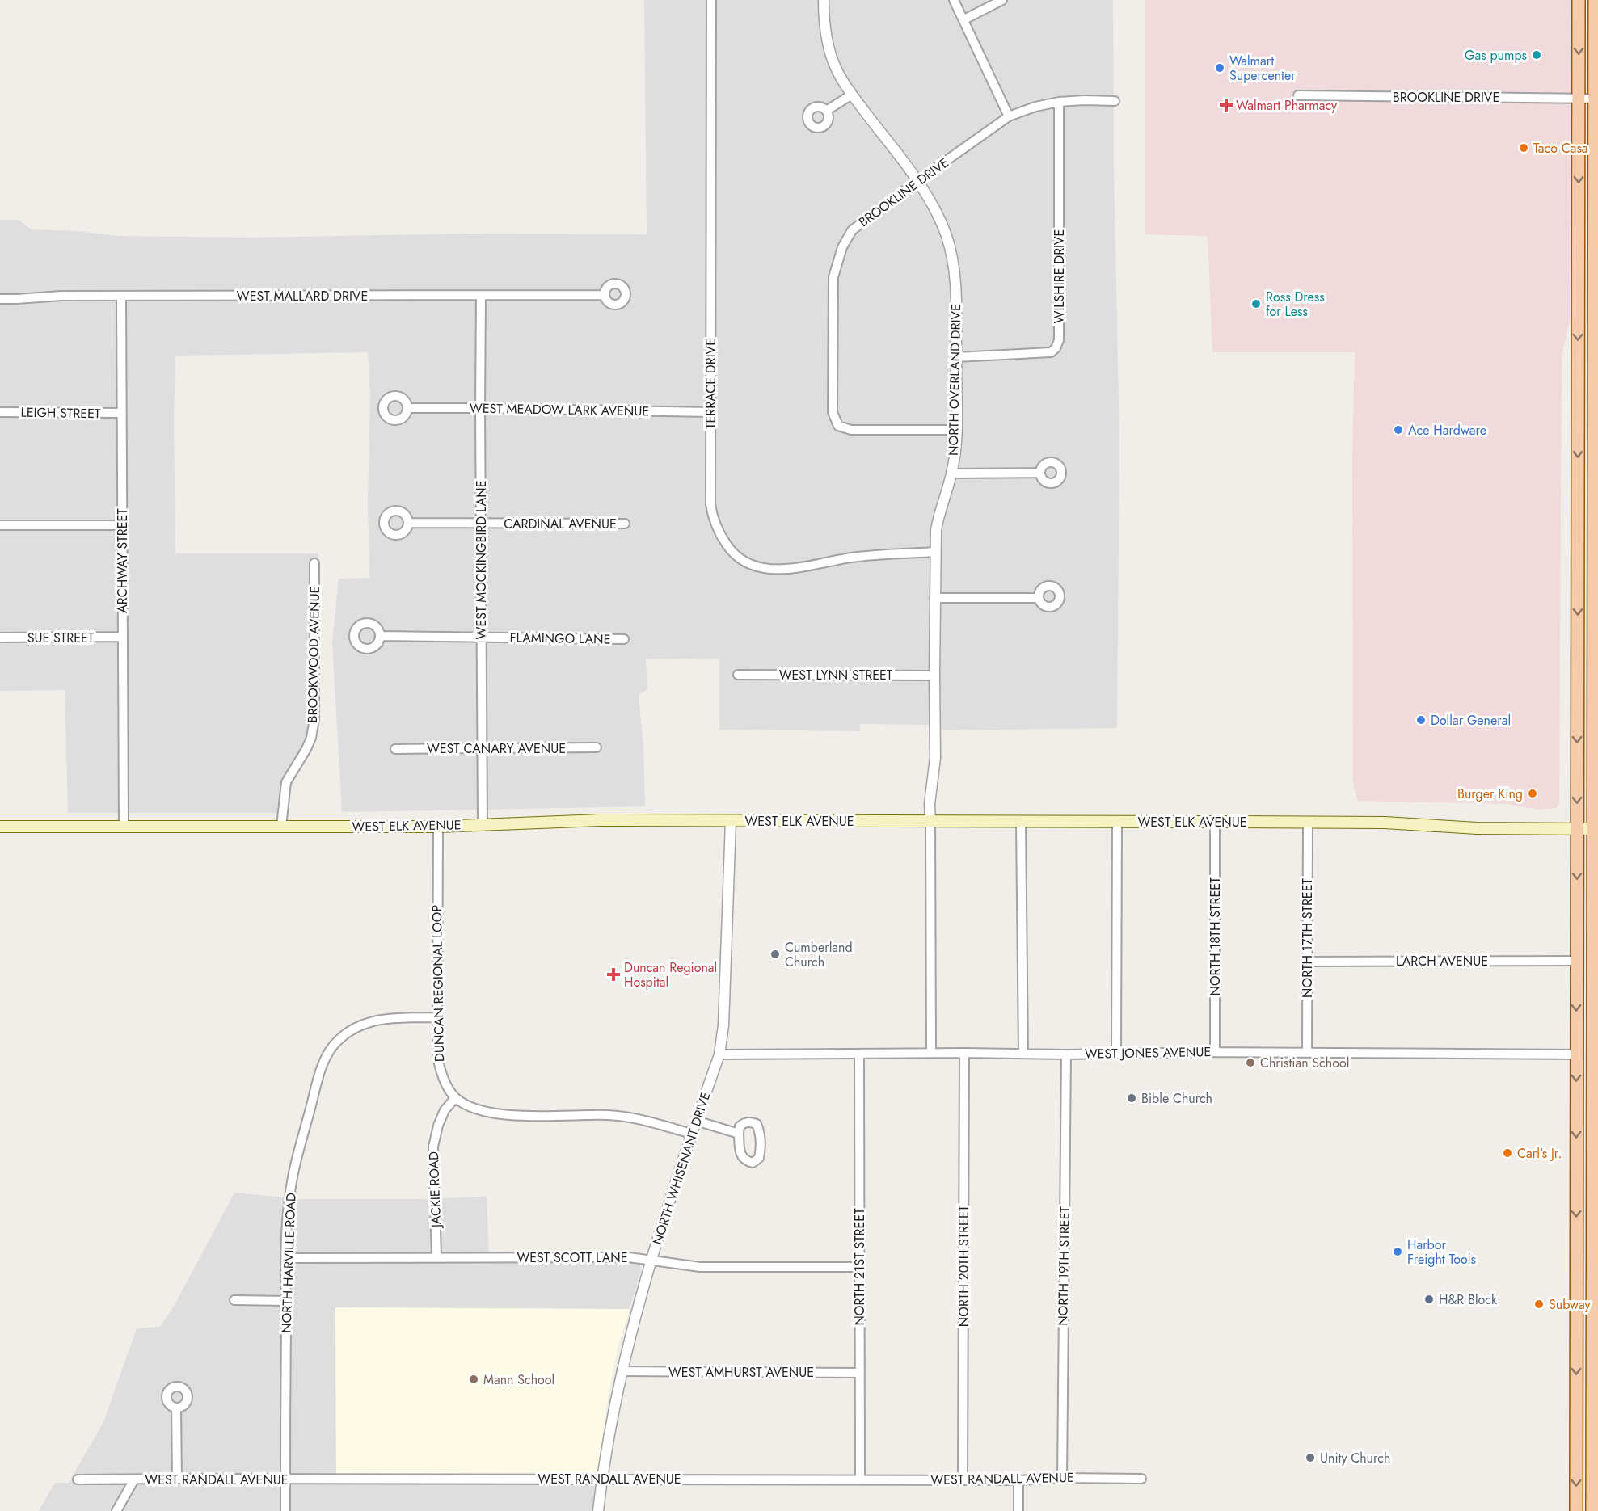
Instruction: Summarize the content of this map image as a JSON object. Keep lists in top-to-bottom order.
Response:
{
  "streets": {
    "main road": ["WEST ELK AVENUE"],
    "street": [
      "BROOKLINE DRIVE",
      "WILSHIRE DRIVE",
      "WEST MALLARD DRIVE",
      "NORTH OVERLAND DRIVE",
      "TERRACE DRIVE",
      "WEST MEADOW LARK AVENUE",
      "LEIGH STREET",
      "CARDINAL AVENUE",
      "WEST MOCKINGBIRD LANE",
      "ARCHWAY STREET",
      "SUE STREET",
      "FLAMINGO LANE",
      "BROOKWOOD AVENUE",
      "WEST LYNN STREET",
      "WEST CANARY AVENUE",
      "NORTH 18TH STREET",
      "NORTH 17TH STREET",
      "LARCH AVENUE",
      "DUNCAN REGIONAL LOOP",
      "WEST JONES AVENUE",
      "NORTH WHISENANT DRIVE",
      "JACKIE ROAD",
      "WEST SCOTT LANE",
      "NORTH HARVILLE ROAD",
      "NORTH 20TH STREET",
      "NORTH 19TH STREET",
      "NORTH 21ST STREET",
      "WEST AMHURST AVENUE",
      "WEST RANDALL AVENUE"
    ]
  },
  "crossings": [
    ["BROOKLINE DRIVE", "WILSHIRE DRIVE"],
    ["BROOKLINE DRIVE", "NORTH OVERLAND DRIVE"],
    ["WILSHIRE DRIVE", "NORTH OVERLAND DRIVE"],
    ["WEST MALLARD DRIVE", "WEST MOCKINGBIRD LANE"],
    ["WEST MALLARD DRIVE", "ARCHWAY STREET"],
    ["NORTH OVERLAND DRIVE", "TERRACE DRIVE"],
    ["NORTH OVERLAND DRIVE", "WEST LYNN STREET"],
    ["NORTH OVERLAND DRIVE", "WEST ELK AVENUE"],
    ["TERRACE DRIVE", "WEST MEADOW LARK AVENUE"],
    ["WEST MEADOW LARK AVENUE", "WEST MOCKINGBIRD LANE"],
    ["LEIGH STREET", "ARCHWAY STREET"],
    ["CARDINAL AVENUE", "WEST MOCKINGBIRD LANE"],
    ["WEST MOCKINGBIRD LANE", "FLAMINGO LANE"],
    ["WEST MOCKINGBIRD LANE", "WEST CANARY AVENUE"],
    ["WEST MOCKINGBIRD LANE", "WEST ELK AVENUE"],
    ["ARCHWAY STREET", "SUE STREET"],
    ["ARCHWAY STREET", "WEST ELK AVENUE"],
    ["BROOKWOOD AVENUE", "WEST ELK AVENUE"],
    ["WEST ELK AVENUE", "NORTH 18TH STREET"],
    ["WEST ELK AVENUE", "NORTH 17TH STREET"],
    ["WEST ELK AVENUE", "DUNCAN REGIONAL LOOP"],
    ["WEST ELK AVENUE", "NORTH WHISENANT DRIVE"],
    ["NORTH 18TH STREET", "WEST JONES AVENUE"],
    ["NORTH 17TH STREET", "LARCH AVENUE"],
    ["NORTH 17TH STREET", "WEST JONES AVENUE"],
    ["DUNCAN REGIONAL LOOP", "JACKIE ROAD"],
    ["DUNCAN REGIONAL LOOP", "NORTH HARVILLE ROAD"],
    ["WEST JONES AVENUE", "NORTH WHISENANT DRIVE"],
    ["WEST JONES AVENUE", "NORTH 20TH STREET"],
    ["WEST JONES AVENUE", "NORTH 19TH STREET"],
    ["WEST JONES AVENUE", "NORTH 21ST STREET"],
    ["NORTH WHISENANT DRIVE", "WEST SCOTT LANE"],
    ["NORTH WHISENANT DRIVE", "WEST AMHURST AVENUE"],
    ["NORTH WHISENANT DRIVE", "WEST RANDALL AVENUE"],
    ["JACKIE ROAD", "WEST SCOTT LANE"],
    ["WEST SCOTT LANE", "NORTH HARVILLE ROAD"],
    ["WEST SCOTT LANE", "NORTH 21ST STREET"],
    ["NORTH HARVILLE ROAD", "WEST RANDALL AVENUE"],
    ["NORTH 20TH STREET", "WEST RANDALL AVENUE"],
    ["NORTH 19TH STREET", "WEST RANDALL AVENUE"],
    ["NORTH 21ST STREET", "WEST AMHURST AVENUE"],
    ["NORTH 21ST STREET", "WEST RANDALL AVENUE"]
  ],
  "places": {
    "other": [
      "Gas pumps",
      "Walmart Supercenter",
      "Taco Casa",
      "Ross Dress for Less",
      "Ace Hardware",
      "Dollar General",
      "Burger King",
      "Cumberland Church",
      "Christian School",
      "Bible Church",
      "Carl's Jr.",
      "Harbor Freight Tools",
      "H&R Block",
      "Subway",
      "Mann School",
      "Unity Church"
    ],
    "health": ["Walmart Pharmacy", "Duncan Regional Hospital"]
  }
}
